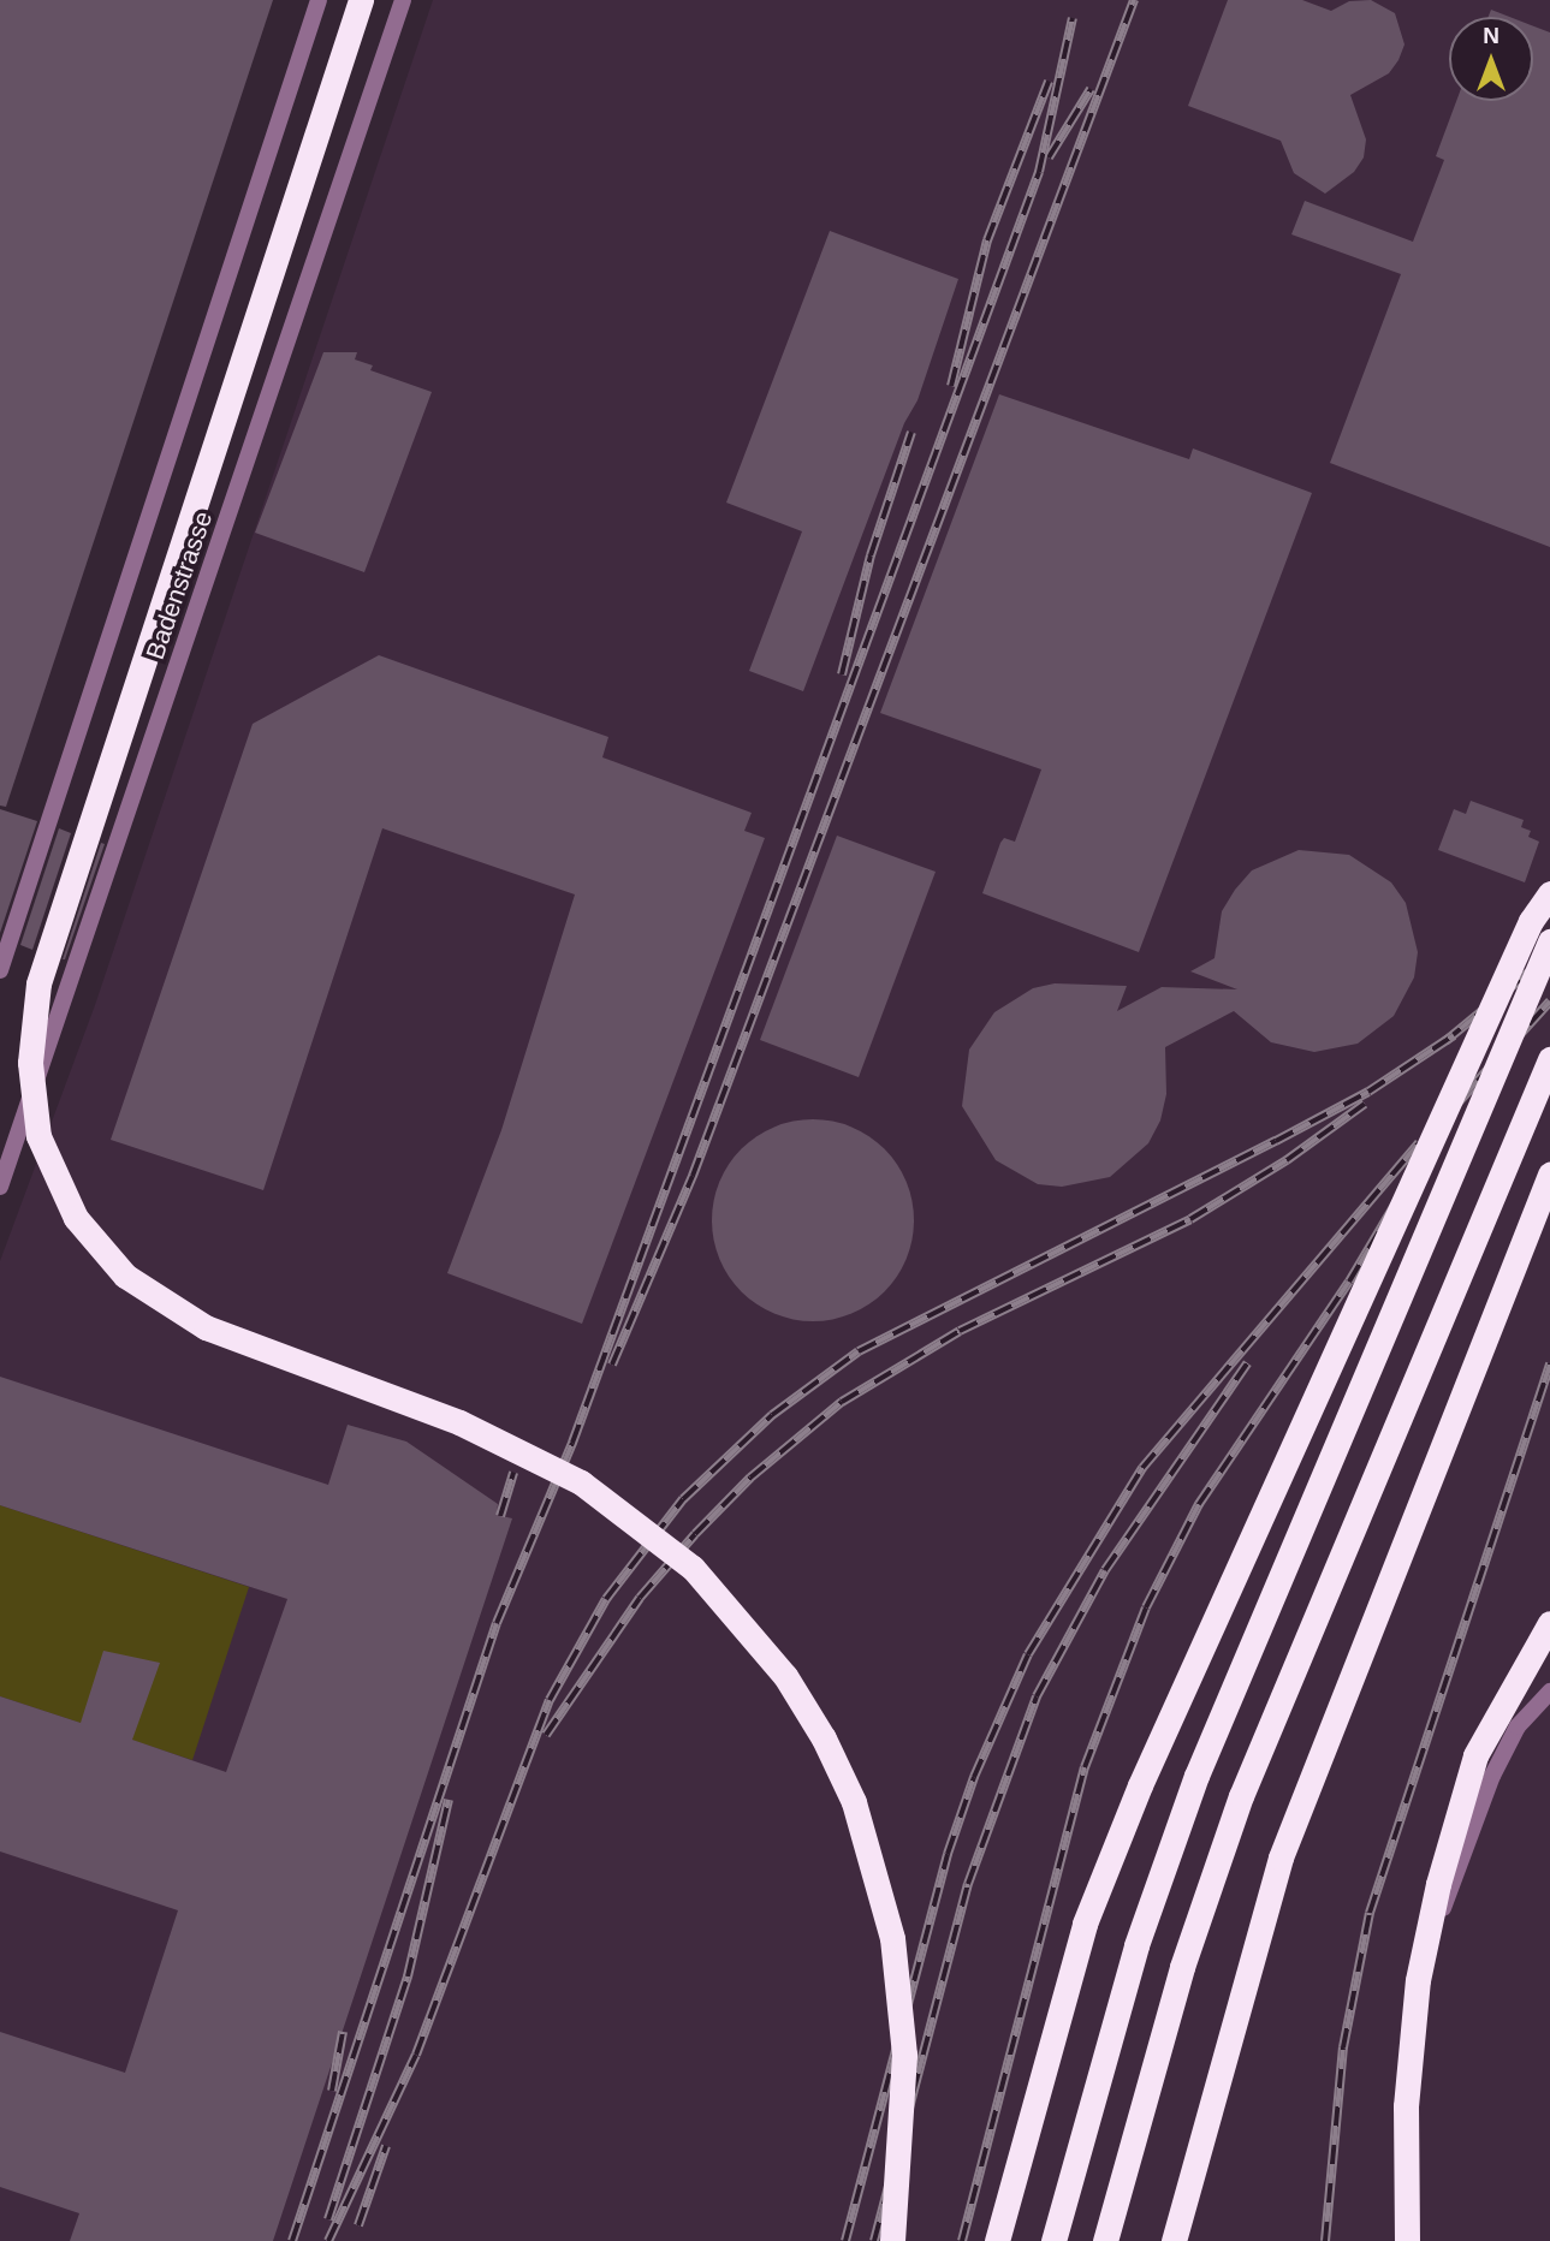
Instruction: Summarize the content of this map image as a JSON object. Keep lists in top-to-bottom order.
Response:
{
  "streets": {
    "street": ["Badenstrasse"]
  },
  "north": "top"
}
